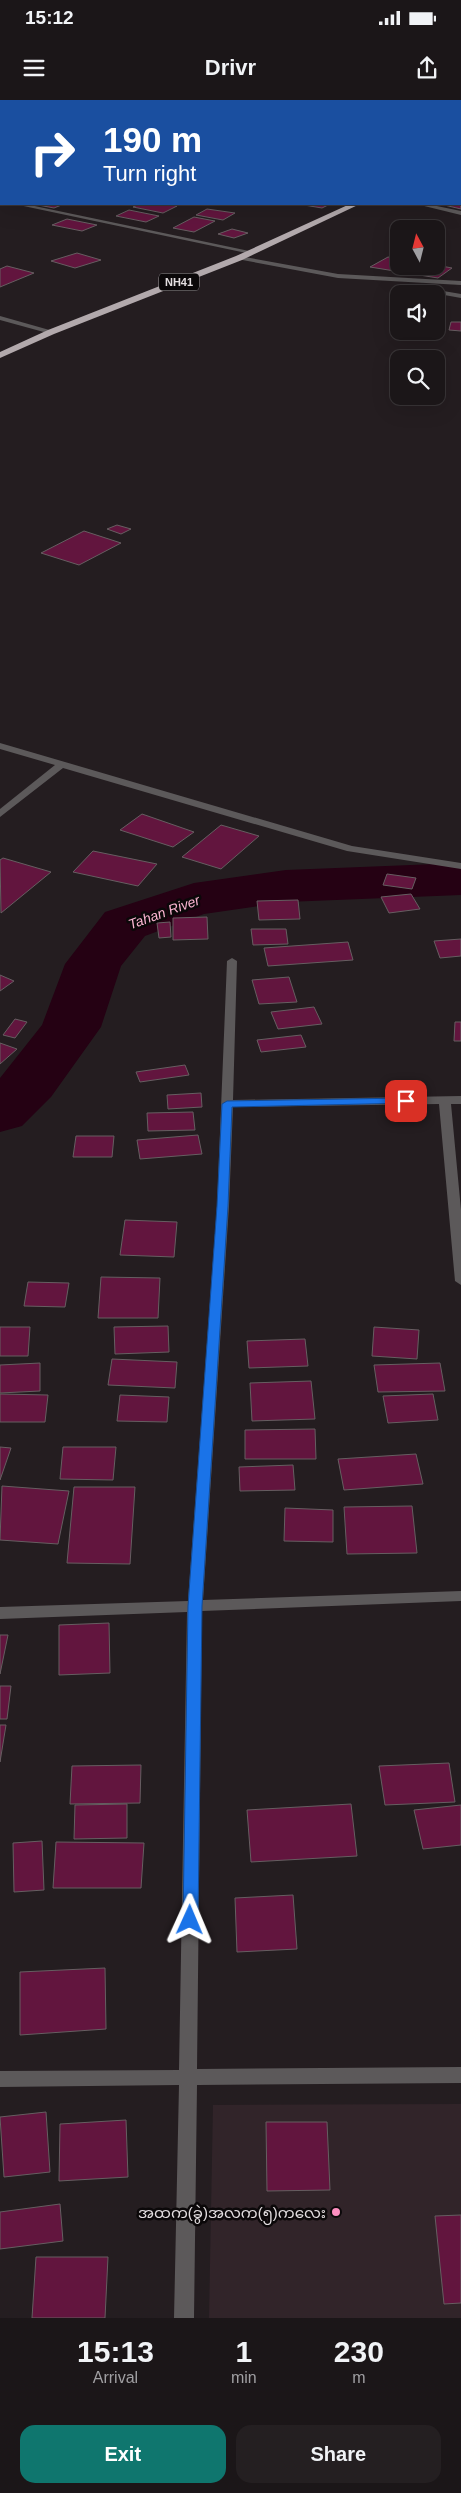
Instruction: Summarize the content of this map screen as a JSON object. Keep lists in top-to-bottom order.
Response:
{
  "streets": {
    "highway": ["NH41"]
  },
  "water": ["Tahan River"],
  "places": ["အထက(ခွဲ)အလက(၅)ကလေး"],
  "north": "top",
  "page": {
    "status": "15:12",
    "header": "Drivr",
    "turn": ["190 m", "Turn right"],
    "eta": [
      "15:13",
      "Arrival",
      "1",
      "min",
      "230",
      "m"
    ],
    "buttons": ["Exit", "Share"]
  }
}
